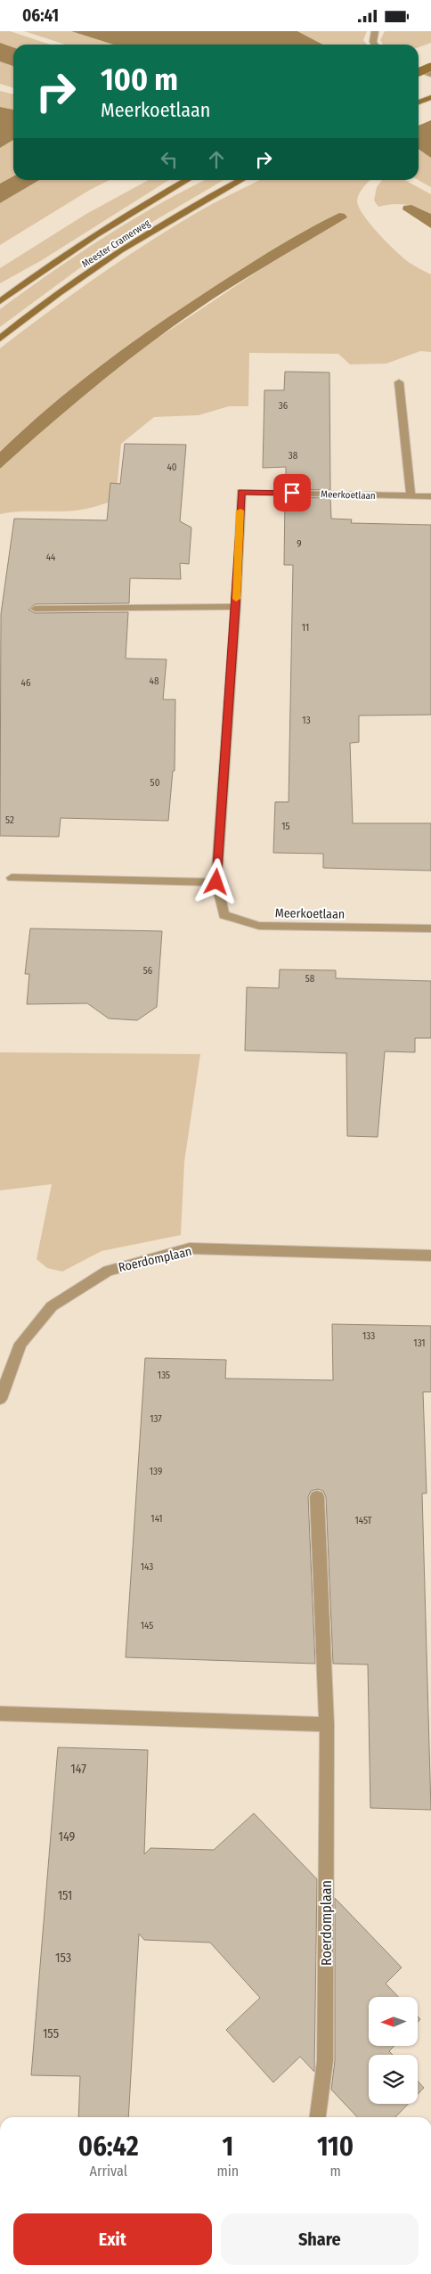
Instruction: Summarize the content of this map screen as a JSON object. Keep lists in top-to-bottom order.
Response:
{
  "streets": {
    "main road": ["Meester Cramerweg"],
    "street": ["Meerkoetlaan", "Roerdomplaan"]
  },
  "house_numbers": [
    "36",
    "38",
    "40",
    "9",
    "44",
    "11",
    "48",
    "46",
    "13",
    "50",
    "52",
    "15",
    "56",
    "58",
    "133",
    "131",
    "135",
    "137",
    "139",
    "141",
    "145T",
    "143",
    "145",
    "147",
    "149",
    "151",
    "153",
    "155"
  ],
  "north": "left",
  "page": {
    "status": "06:41",
    "turn": ["100 m", "Meerkoetlaan"],
    "eta": [
      "06:42",
      "Arrival",
      "1",
      "min",
      "110",
      "m"
    ],
    "buttons": ["Exit", "Share"]
  }
}
